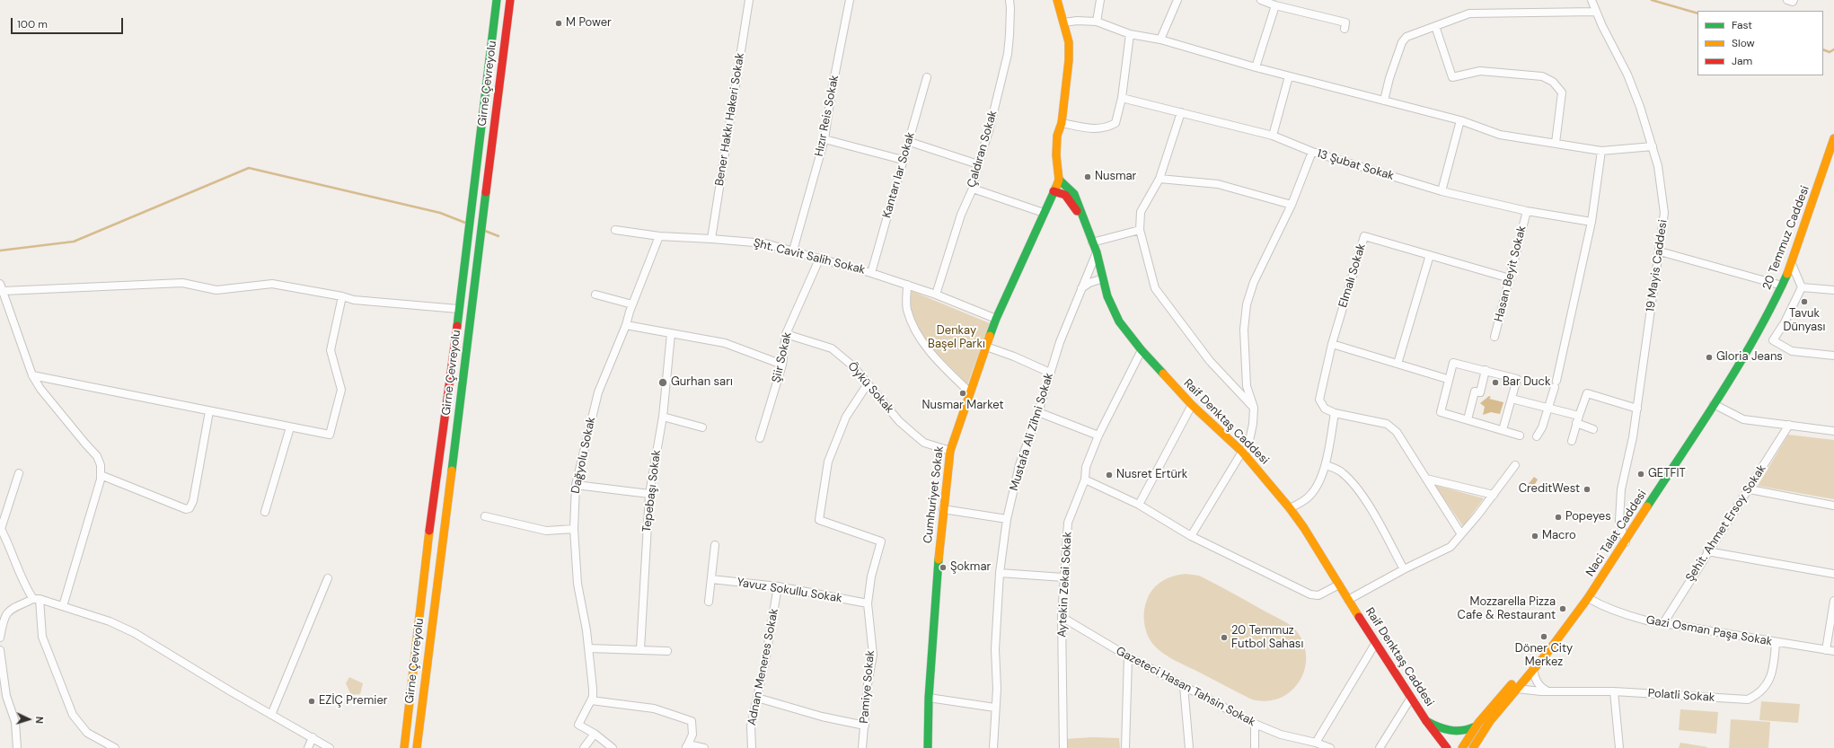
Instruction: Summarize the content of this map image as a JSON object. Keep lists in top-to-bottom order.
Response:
{
  "streets": {
    "main road": [
      "Girne Çevreyolu",
      "20 Temmuz Caddesi",
      "Raif Denktaş Caddesi",
      "Cumhuriyet Sokak",
      "Naci Talat Caddesi"
    ],
    "street": [
      "Hızır Reis Sokak",
      "Bener Hakkı Hakeri Sokak",
      "Çaldıran Sokak",
      "13 Şubat Sokak",
      "Kantarı lar Sokak",
      "Şht. Cavit Salih Sokak",
      "19 Mayis Caddesi",
      "Hasan Beyit Sokak",
      "Elmalı Sokak",
      "Şiir Sokak",
      "Öykü Sokak",
      "Mustafa Ali Zihni Sokak",
      "Dağyolu Sokak",
      "Tepebaşı Sokak",
      "Şehit. Ahmet Ersoy Sokak",
      "Aytekin Zekai Sokak",
      "Yavuz Sokullu Sokak",
      "Gazi Osman Paşa Sokak",
      "Adnan Meneres Sokak",
      "Pamiye Sokak",
      "Gazeteci Hasan Tahsin Sokak",
      "Polatli Sokak"
    ]
  },
  "crossings": [
    ["Hızır Reis Sokak", "Şht. Cavit Salih Sokak"],
    ["Bener Hakkı Hakeri Sokak", "Şht. Cavit Salih Sokak"],
    ["Çaldıran Sokak", "Şht. Cavit Salih Sokak"],
    ["13 Şubat Sokak", "Hasan Beyit Sokak"],
    ["Kantarı lar Sokak", "Şht. Cavit Salih Sokak"],
    ["20 Temmuz Caddesi", "Naci Talat Caddesi"],
    ["Şht. Cavit Salih Sokak", "Şiir Sokak"],
    ["Şht. Cavit Salih Sokak", "Dağyolu Sokak"],
    ["Şht. Cavit Salih Sokak", "Cumhuriyet Sokak"],
    ["19 Mayis Caddesi", "Naci Talat Caddesi"],
    ["Hasan Beyit Sokak", "Elmalı Sokak"],
    ["Şiir Sokak", "Öykü Sokak"],
    ["Öykü Sokak", "Cumhuriyet Sokak"],
    ["Öykü Sokak", "Pamiye Sokak"],
    ["Raif Denktaş Caddesi", "Mustafa Ali Zihni Sokak"],
    ["Raif Denktaş Caddesi", "Cumhuriyet Sokak"],
    ["Raif Denktaş Caddesi", "Aytekin Zekai Sokak"],
    ["Şehit. Ahmet Ersoy Sokak", "Gazi Osman Paşa Sokak"],
    ["Naci Talat Caddesi", "Gazi Osman Paşa Sokak"],
    ["Naci Talat Caddesi", "Polatli Sokak"],
    ["Aytekin Zekai Sokak", "Gazeteci Hasan Tahsin Sokak"],
    ["Yavuz Sokullu Sokak", "Adnan Meneres Sokak"],
    ["Yavuz Sokullu Sokak", "Pamiye Sokak"],
    ["Gazi Osman Paşa Sokak", "Polatli Sokak"]
  ],
  "parks": ["Denkay Başel Parkı"],
  "places": [
    "M Power",
    "Nusmar",
    "Tavuk Dünyası",
    "Gloria Jeans",
    "Gurhan sarı",
    "Bar Duck",
    "Nusmar Market",
    "GETFIT",
    "Nusret Ertürk",
    "CreditWest",
    "Popeyes",
    "Macro",
    "Şokmar",
    "Mozzarella Pizza Cafe & Restaurant",
    "Döner City Merkez",
    "20 Temmuz Futbol Sahası",
    "EZİÇ Premier"
  ],
  "legend": ["Fast", "Slow", "Jam"],
  "scale_bar": "100 m",
  "north": "right"
}
